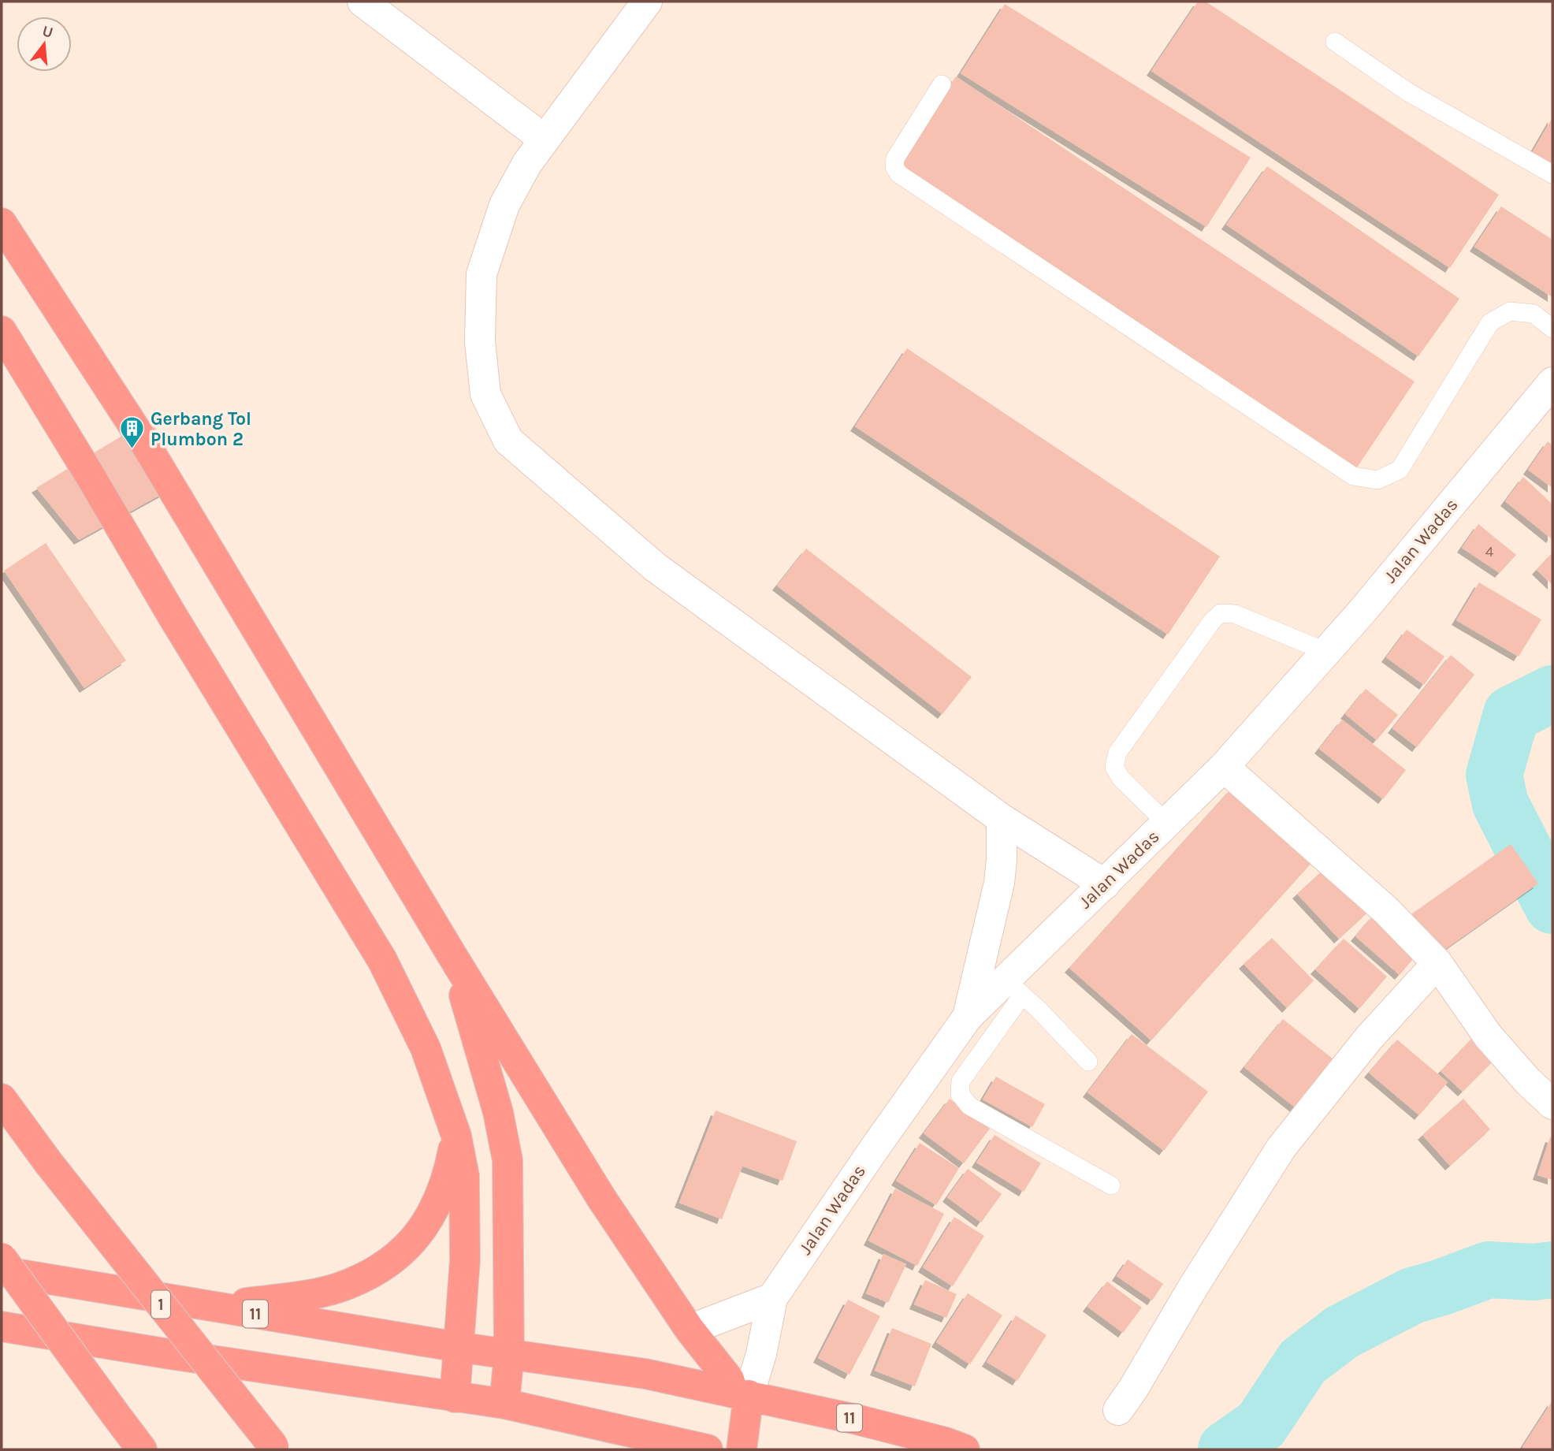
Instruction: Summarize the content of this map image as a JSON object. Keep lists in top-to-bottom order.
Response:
{
  "streets": {
    "highway": ["1", "11"],
    "street": ["Jalan Wadas"]
  },
  "crossings": [
    ["Jalan Wadas", "11"]
  ],
  "places": {
    "building": ["Gerbang Tol Plumbon 2"]
  },
  "house_numbers": ["4"],
  "north": "top"
}
